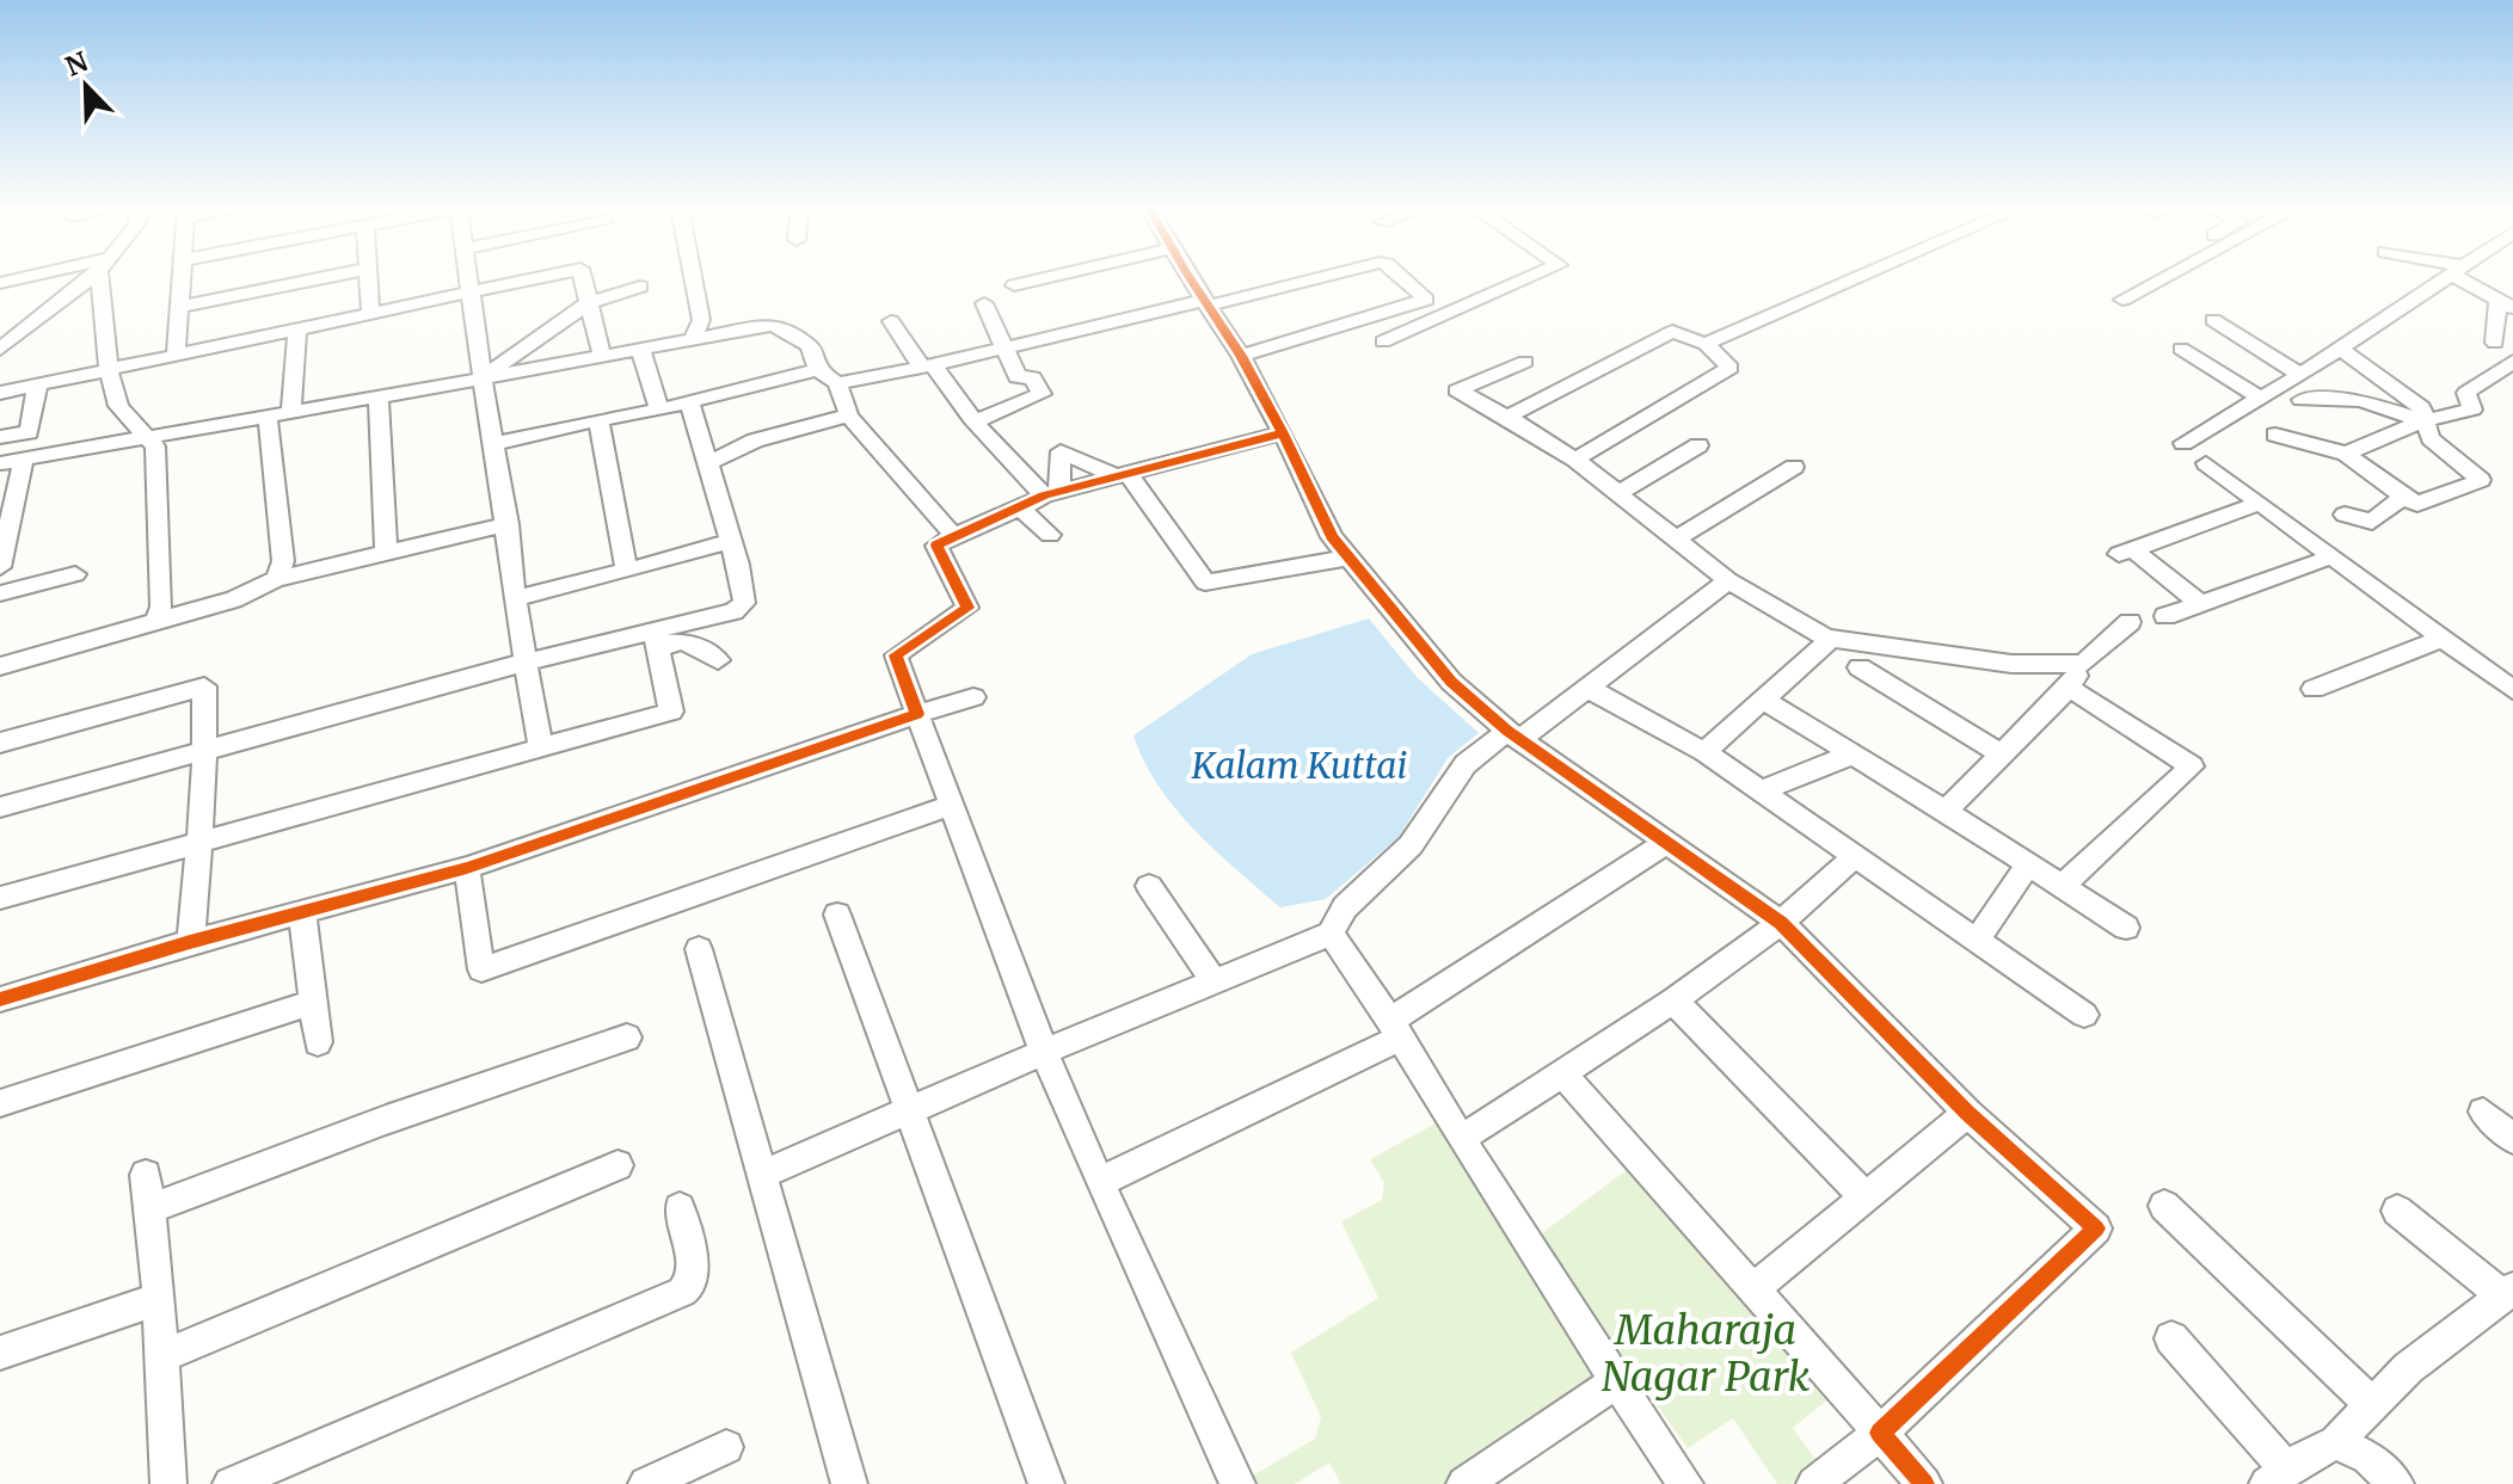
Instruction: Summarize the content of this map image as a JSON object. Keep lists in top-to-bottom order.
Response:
{
  "water": ["Kalam Kuttai"],
  "parks": ["Maharaja Nagar Park"],
  "north": "top left"
}
